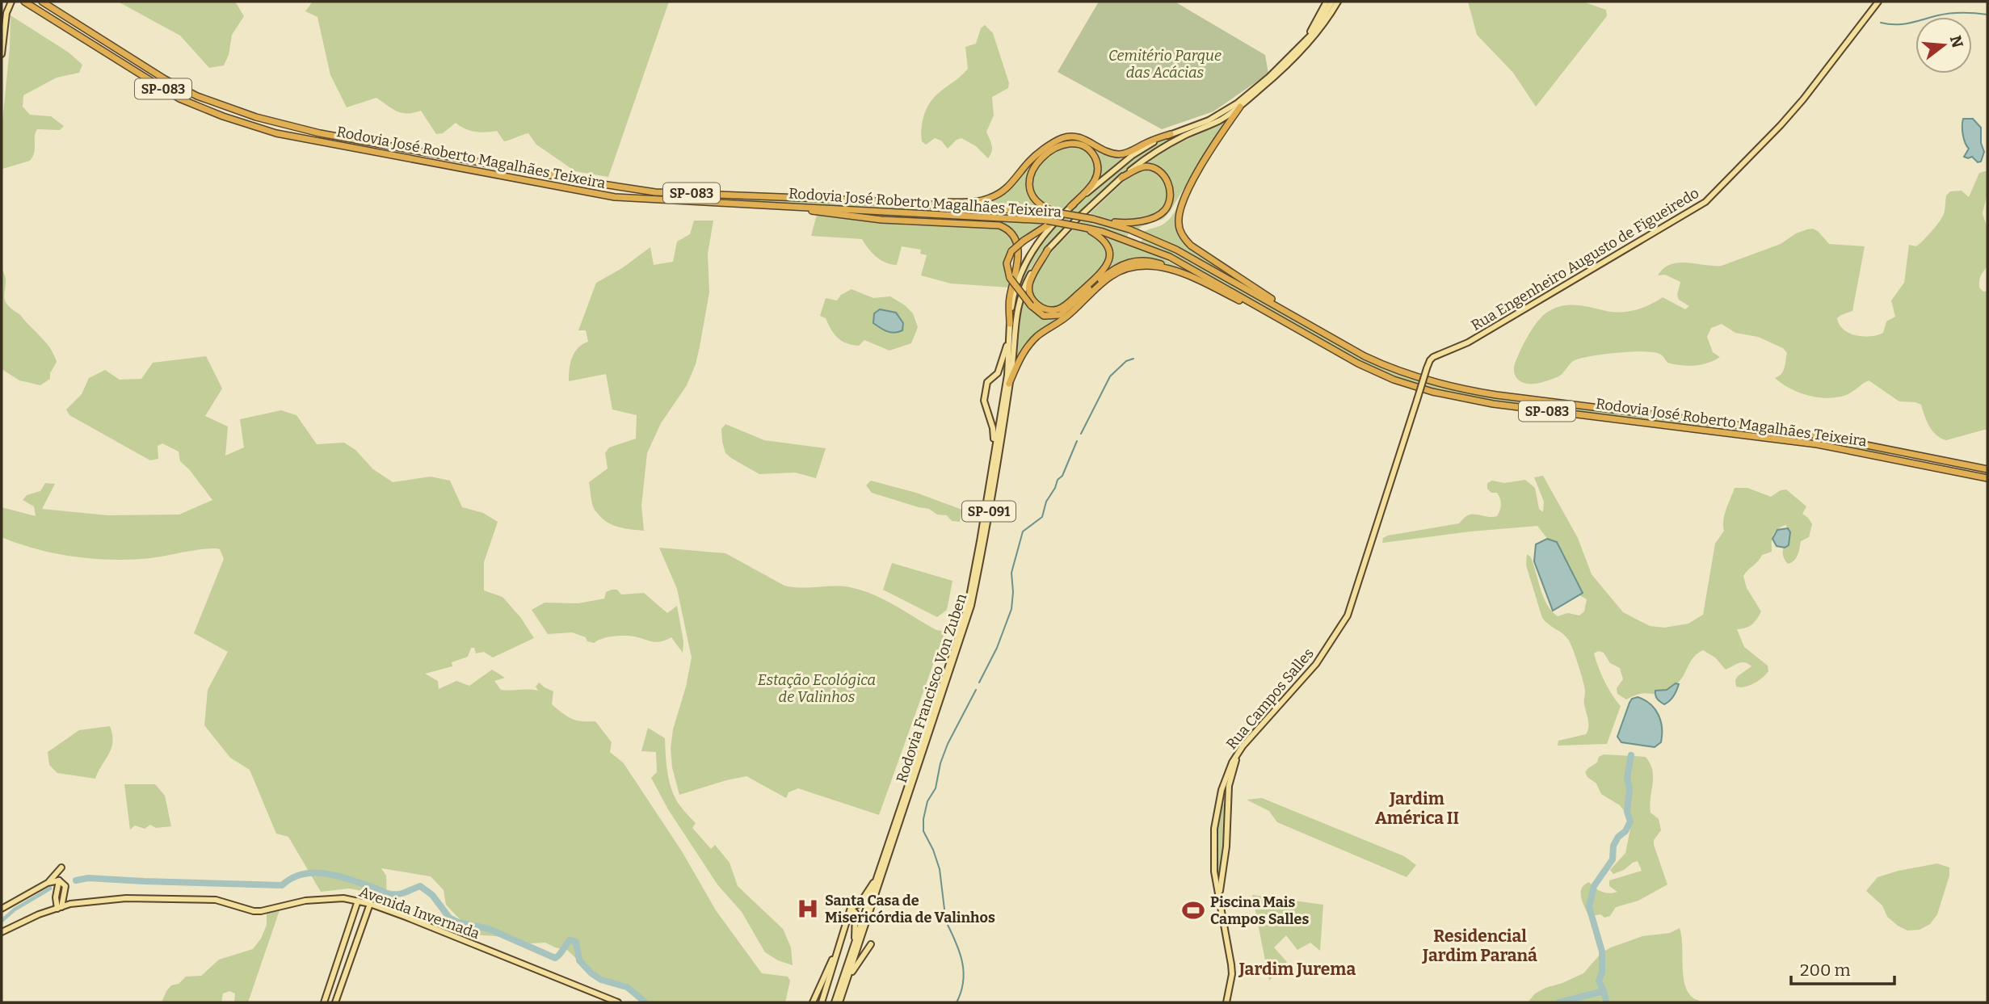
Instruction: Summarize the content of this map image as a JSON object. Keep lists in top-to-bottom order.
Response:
{
  "streets": {
    "highway": ["SP-083", "Rodovia José Roberto Magalhães Teixeira"],
    "main road": [
      "Rua Engenheiro Augusto de Figueiredo",
      "SP-091",
      "Rodovia Francisco Von Zuben",
      "Rua Campos Salles",
      "Avenida Invernada"
    ]
  },
  "crossings": [
    ["Rodovia José Roberto Magalhães Teixeira", "Rodovia Francisco Von Zuben"],
    ["Rua Engenheiro Augusto de Figueiredo", "Rua Campos Salles"]
  ],
  "districts": ["Jardim América II", "Residencial Jardim Paraná", "Jardim Jurema"],
  "parks": ["Cemitério Parque das Acácias", "Estação Ecológica de Valinhos"],
  "places": {
    "hospital": ["Santa Casa de Misericórdia de Valinhos"],
    "sports": ["Piscina Mais Campos Salles"]
  },
  "scale_bar": "200 m",
  "north": "right"
}
